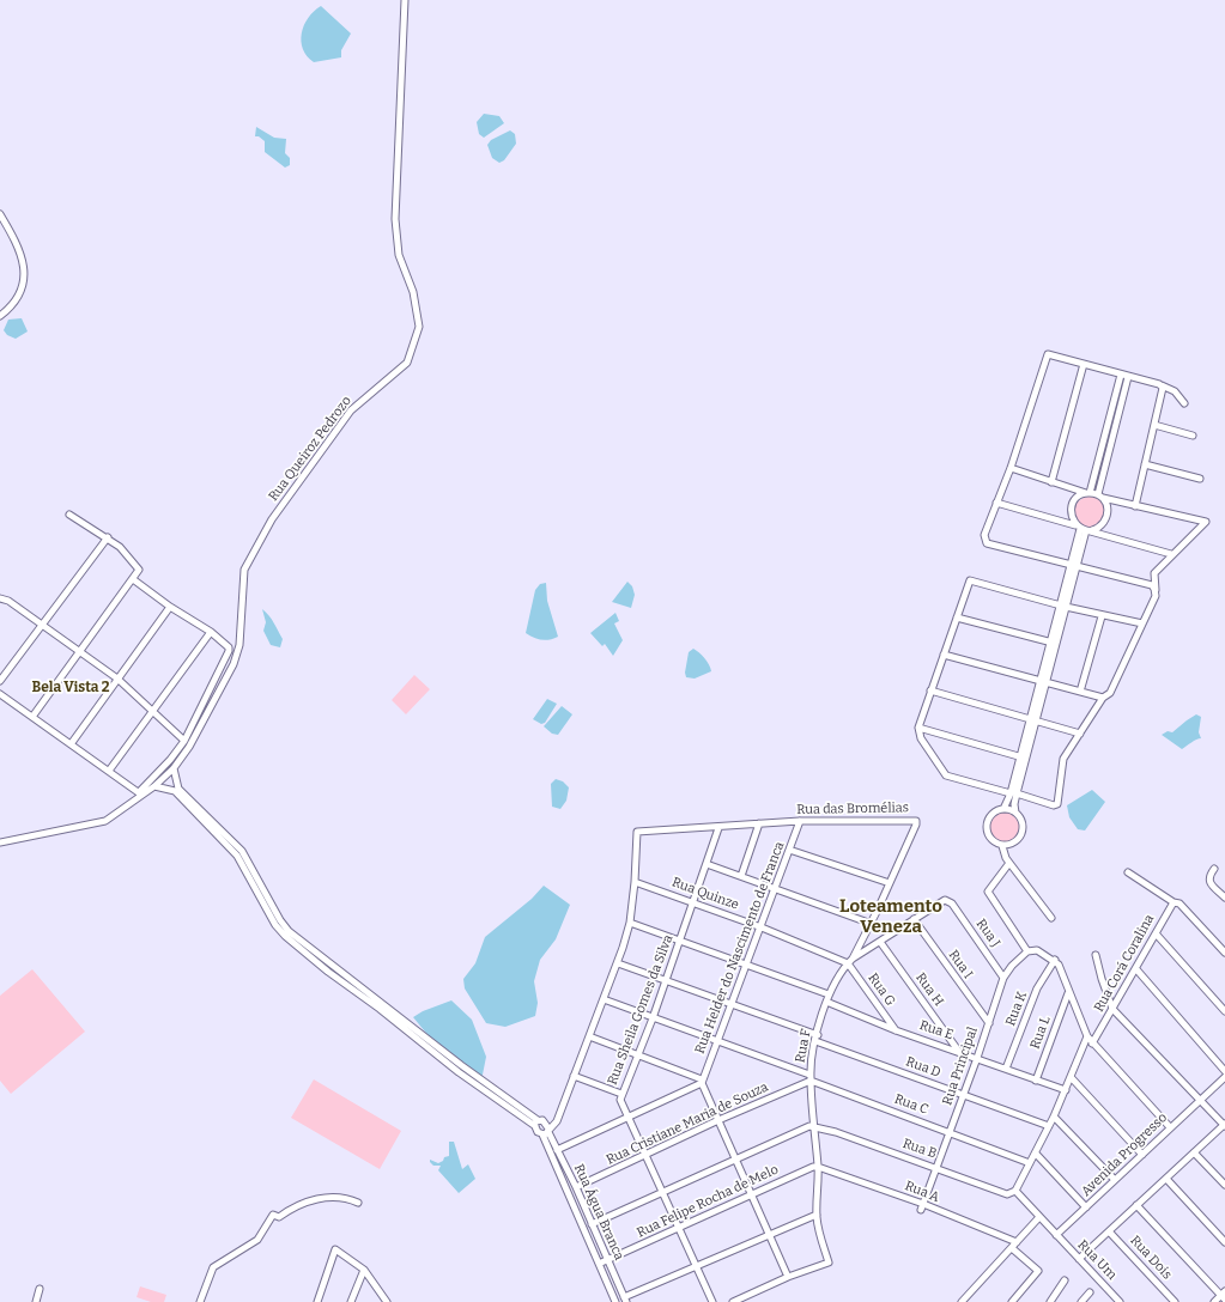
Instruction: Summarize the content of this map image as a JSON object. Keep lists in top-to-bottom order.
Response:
{
  "streets": {
    "street": [
      "Rua Queiroz Pedrozo",
      "Rua das Bromélias",
      "Rua Quinze",
      "Rua J",
      "Rua Helder do Nascimento de Franca",
      "Rua Corá Coralina",
      "Rua I",
      "Rua G",
      "Rua H",
      "Rua K",
      "Rua Sheila Gomes da Silva",
      "Rua E",
      "Rua L",
      "Rua F",
      "Rua Principal",
      "Rua D",
      "Rua C",
      "Rua Cristiane Maria de Souza",
      "Rua B",
      "Avenida Progresso",
      "Rua A",
      "Rua Felipe Rocha de Melo",
      "Rua Água Branca",
      "Rua Dois",
      "Rua Um"
    ]
  },
  "crossings": [
    ["Rua das Bromélias", "Rua Quinze"],
    ["Rua das Bromélias", "Rua Helder do Nascimento de Franca"],
    ["Rua das Bromélias", "Rua G"],
    ["Rua das Bromélias", "Rua Sheila Gomes da Silva"],
    ["Rua das Bromélias", "Rua F"],
    ["Rua Quinze", "Rua Helder do Nascimento de Franca"],
    ["Rua Quinze", "Rua G"],
    ["Rua Quinze", "Rua Sheila Gomes da Silva"],
    ["Rua Quinze", "Rua F"],
    ["Rua J", "Rua F"],
    ["Rua J", "Rua Principal"],
    ["Rua Helder do Nascimento de Franca", "Rua D"],
    ["Rua Helder do Nascimento de Franca", "Rua C"],
    ["Rua I", "Rua F"],
    ["Rua I", "Rua Principal"],
    ["Rua G", "Rua E"],
    ["Rua G", "Rua F"],
    ["Rua H", "Rua E"],
    ["Rua H", "Rua F"],
    ["Rua K", "Rua E"],
    ["Rua Sheila Gomes da Silva", "Rua D"],
    ["Rua Sheila Gomes da Silva", "Rua C"],
    ["Rua Sheila Gomes da Silva", "Rua Cristiane Maria de Souza"],
    ["Rua Sheila Gomes da Silva", "Rua Felipe Rocha de Melo"],
    ["Rua E", "Rua L"],
    ["Rua E", "Rua F"],
    ["Rua E", "Rua Principal"],
    ["Rua F", "Rua D"],
    ["Rua F", "Rua C"],
    ["Rua F", "Rua Cristiane Maria de Souza"],
    ["Rua F", "Rua B"],
    ["Rua F", "Rua A"],
    ["Rua F", "Rua Felipe Rocha de Melo"],
    ["Rua Principal", "Rua D"],
    ["Rua Principal", "Rua C"],
    ["Rua Principal", "Rua B"],
    ["Rua Principal", "Rua A"],
    ["Rua C", "Rua Cristiane Maria de Souza"],
    ["Rua Cristiane Maria de Souza", "Rua Água Branca"],
    ["Avenida Progresso", "Rua Um"],
    ["Rua A", "Rua Felipe Rocha de Melo"],
    ["Rua Felipe Rocha de Melo", "Rua Água Branca"]
  ],
  "districts": ["Bela Vista 2", "Loteamento Veneza"]
}
